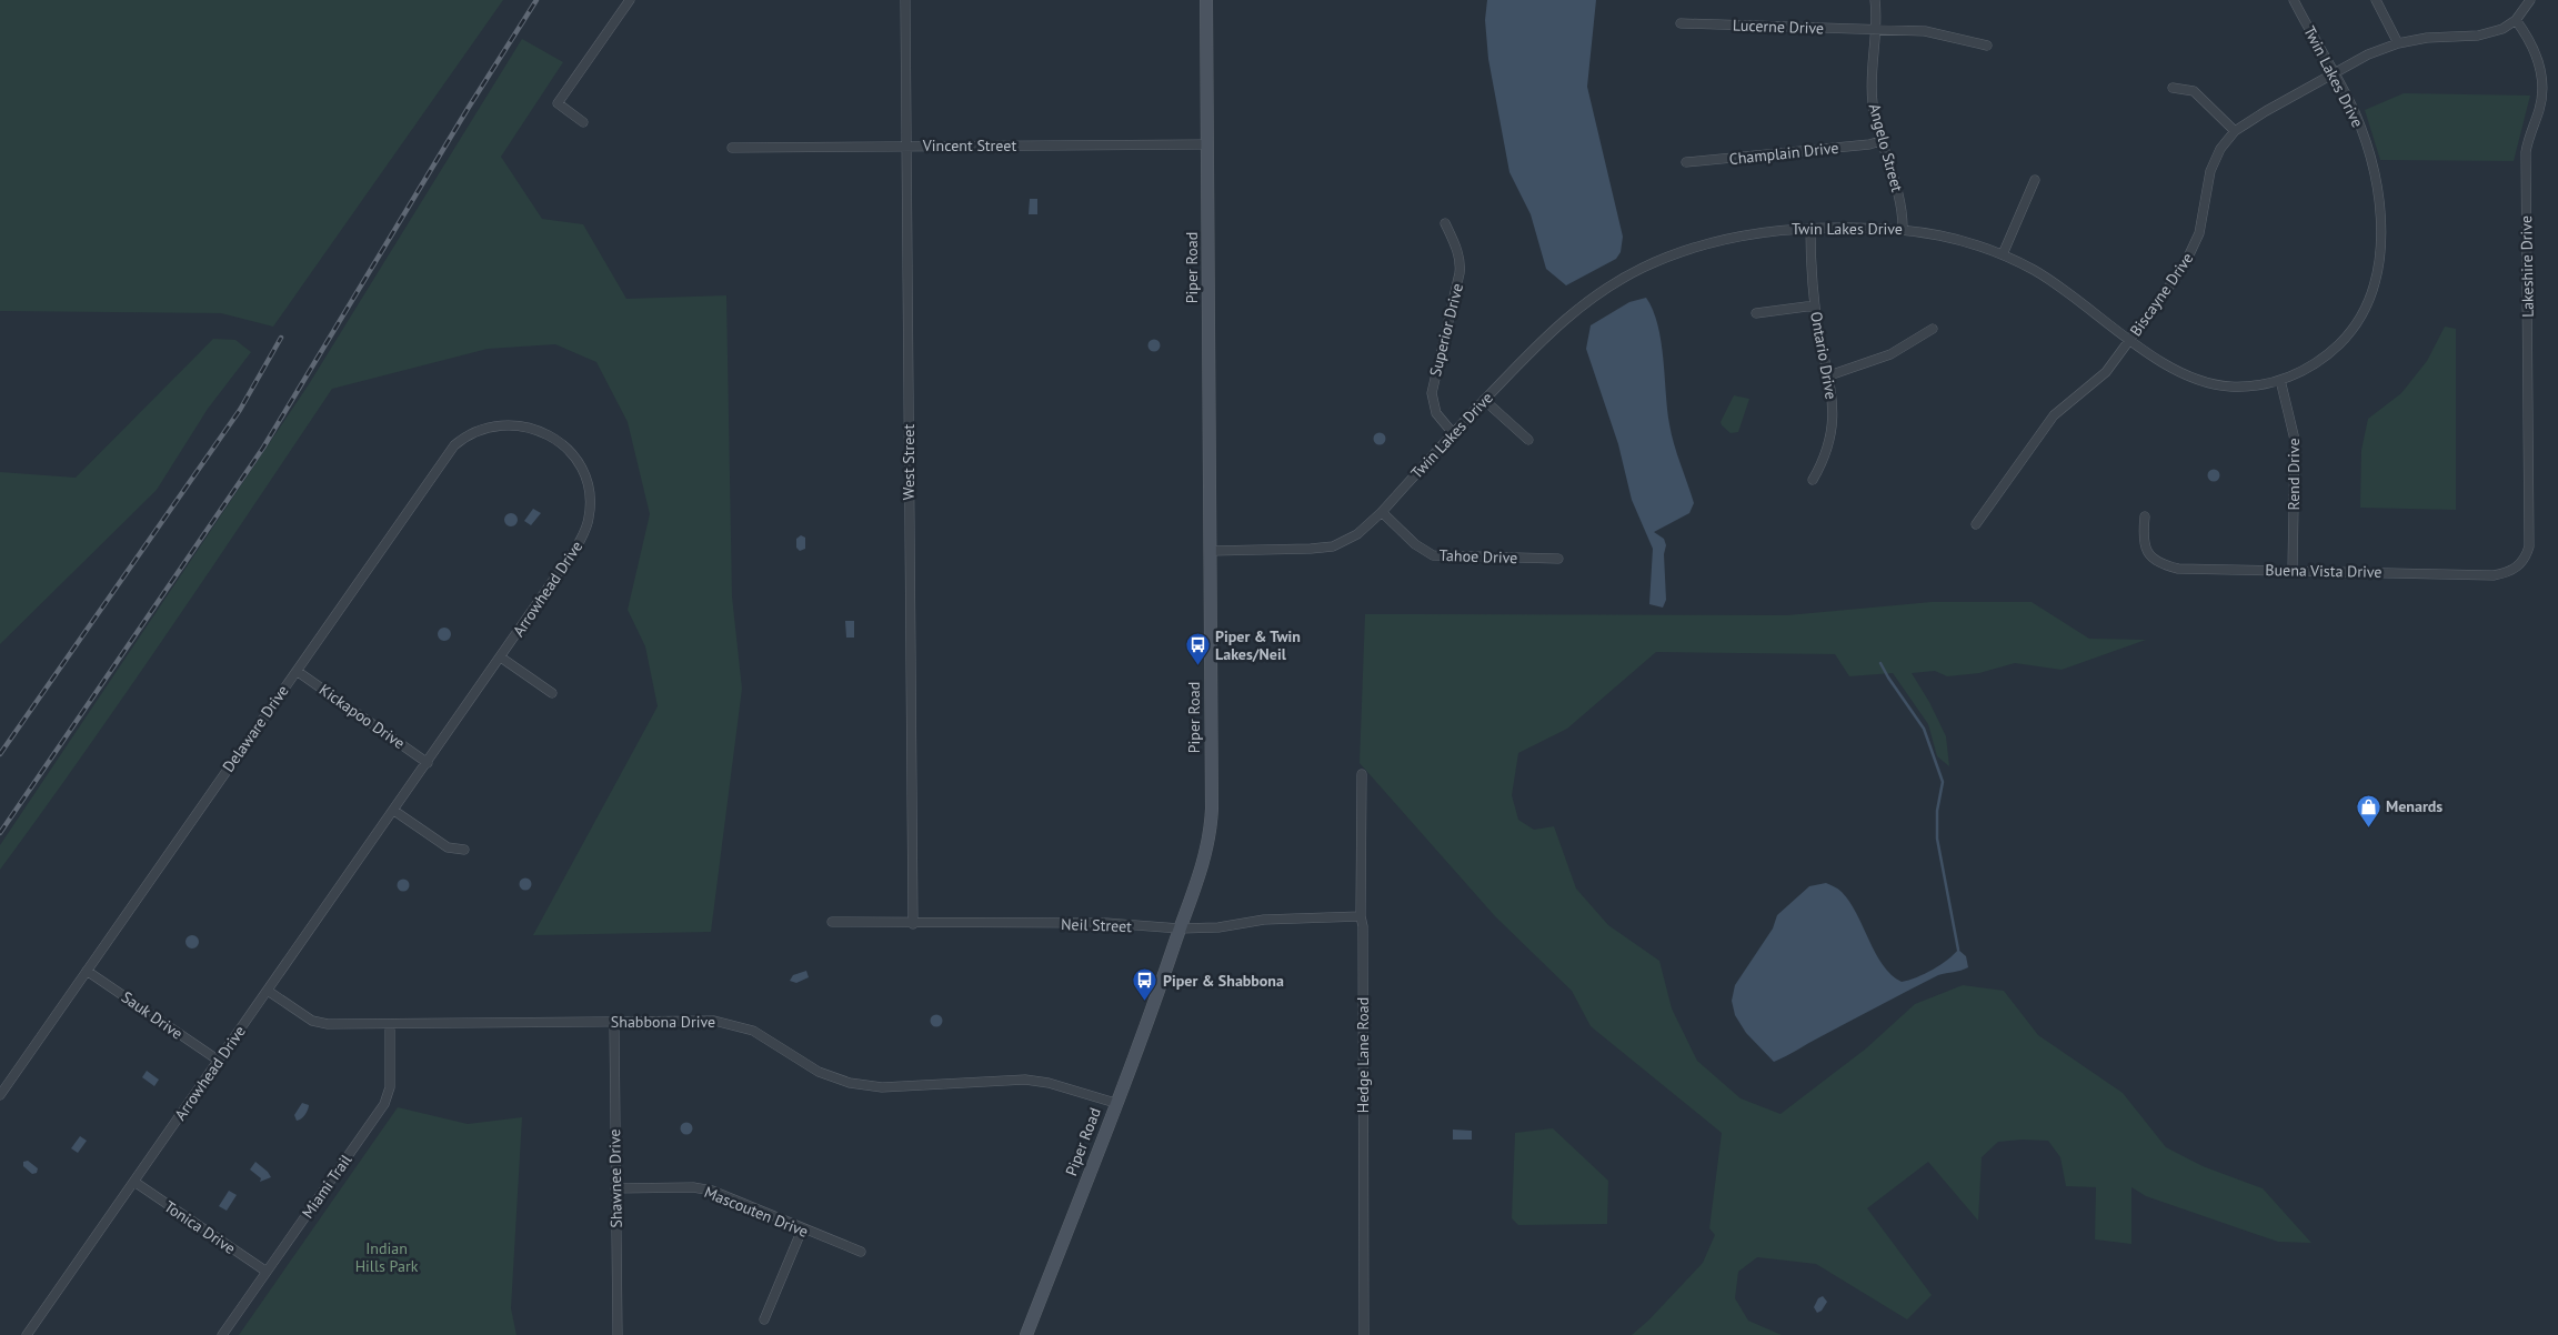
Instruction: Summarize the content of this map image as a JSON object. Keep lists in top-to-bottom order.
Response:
{
  "streets": {
    "street": [
      "Lucerne Drive",
      "Twin Lakes Drive",
      "Vincent Street",
      "Angelo Street",
      "Champlain Drive",
      "Lakeshire Drive",
      "Piper Road",
      "Biscayne Drive",
      "Superior Drive",
      "Ontario Drive",
      "West Street",
      "Rend Drive",
      "Tahoe Drive",
      "Buena Vista Drive",
      "Arrowhead Drive",
      "Kickapoo Drive",
      "Delaware Drive",
      "Neil Street",
      "Sauk Drive",
      "Shabbona Drive",
      "Hedge Lane Road",
      "Shawnee Drive",
      "Miami Trail",
      "Mascouten Drive",
      "Tonica Drive"
    ]
  },
  "crossings": [
    ["Lucerne Drive", "Angelo Street"],
    ["Twin Lakes Drive", "Angelo Street"],
    ["Twin Lakes Drive", "Piper Road"],
    ["Twin Lakes Drive", "Biscayne Drive"],
    ["Twin Lakes Drive", "Superior Drive"],
    ["Twin Lakes Drive", "Ontario Drive"],
    ["Twin Lakes Drive", "Rend Drive"],
    ["Twin Lakes Drive", "Tahoe Drive"],
    ["Vincent Street", "Piper Road"],
    ["Vincent Street", "West Street"],
    ["Angelo Street", "Champlain Drive"],
    ["Lakeshire Drive", "Biscayne Drive"],
    ["Lakeshire Drive", "Buena Vista Drive"],
    ["Piper Road", "Neil Street"],
    ["Piper Road", "Shabbona Drive"],
    ["West Street", "Neil Street"],
    ["Rend Drive", "Buena Vista Drive"],
    ["Arrowhead Drive", "Kickapoo Drive"],
    ["Arrowhead Drive", "Delaware Drive"],
    ["Arrowhead Drive", "Sauk Drive"],
    ["Arrowhead Drive", "Shabbona Drive"],
    ["Arrowhead Drive", "Tonica Drive"],
    ["Kickapoo Drive", "Delaware Drive"],
    ["Delaware Drive", "Sauk Drive"],
    ["Neil Street", "Hedge Lane Road"],
    ["Shabbona Drive", "Shawnee Drive"],
    ["Shabbona Drive", "Miami Trail"],
    ["Shawnee Drive", "Mascouten Drive"],
    ["Miami Trail", "Tonica Drive"]
  ],
  "parks": ["Indian Hills Park"],
  "places": {
    "bus stop": ["Piper & Twin Lakes/Neil", "Piper & Shabbona"],
    "shop": ["Menards"]
  }
}
